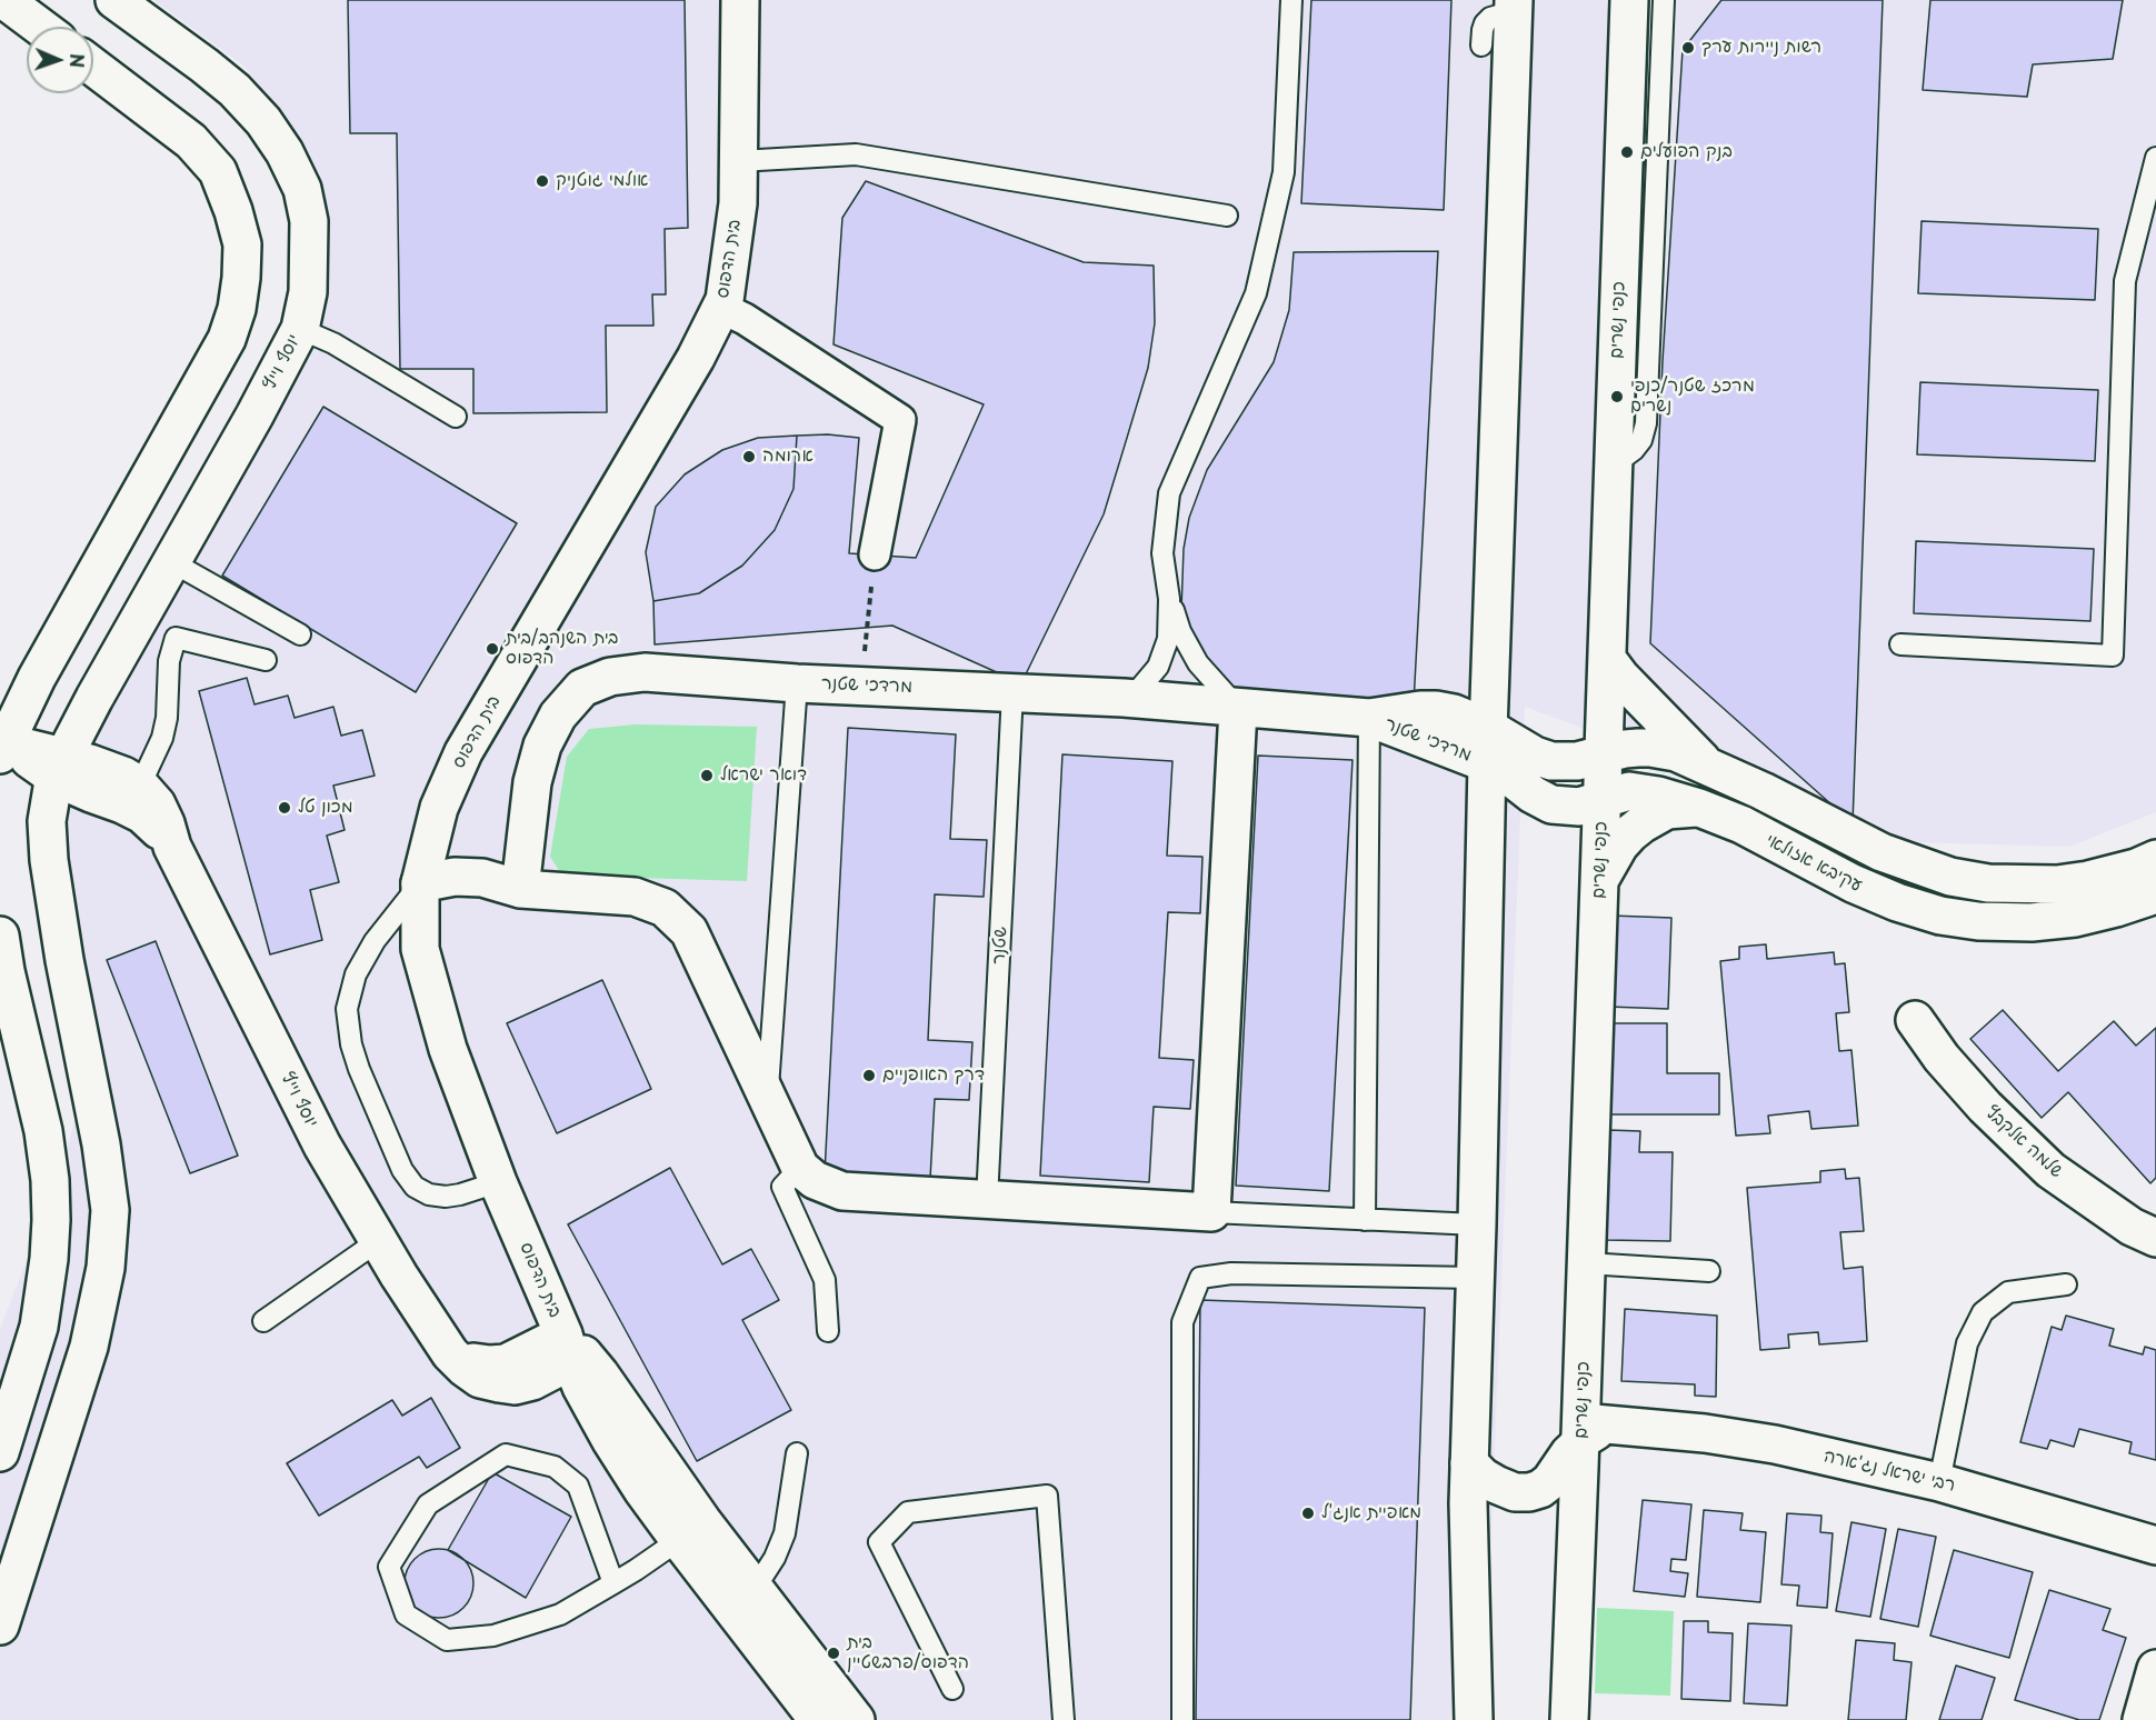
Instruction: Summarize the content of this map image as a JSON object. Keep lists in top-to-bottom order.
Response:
{
  "streets": {
    "street": [
      "בית הדפוס",
      "כנפי נשרים",
      "יוסף וייץ",
      "מרדכי שטנר",
      "עקיבא אזולאי",
      "שלמה אלקבץ",
      "רבי ישראל נג'ארה"
    ],
    "lane": ["שטנר"]
  },
  "crossings": [
    ["בית הדפוס", "יוסף וייץ"],
    ["כנפי נשרים", "עקיבא אזולאי"],
    ["כנפי נשרים", "רבי ישראל נג'ארה"],
    ["מרדכי שטנר", "עקיבא אזולאי"],
    ["מרדכי שטנר", "שטנר"]
  ],
  "places": [
    "רשות ניירות ערך",
    "בנק הפועלים",
    "אולמי גוטניק",
    "מרכז שטנר/כנפי נשרים",
    "ארומה",
    "בית השנהב/בית הדפוס",
    "דואר ישראל",
    "מכון טל",
    "דרך האופניים",
    "מאפיית אנג'ל",
    "בית הדפוס/פרבשטיין"
  ],
  "north": "right"
}
